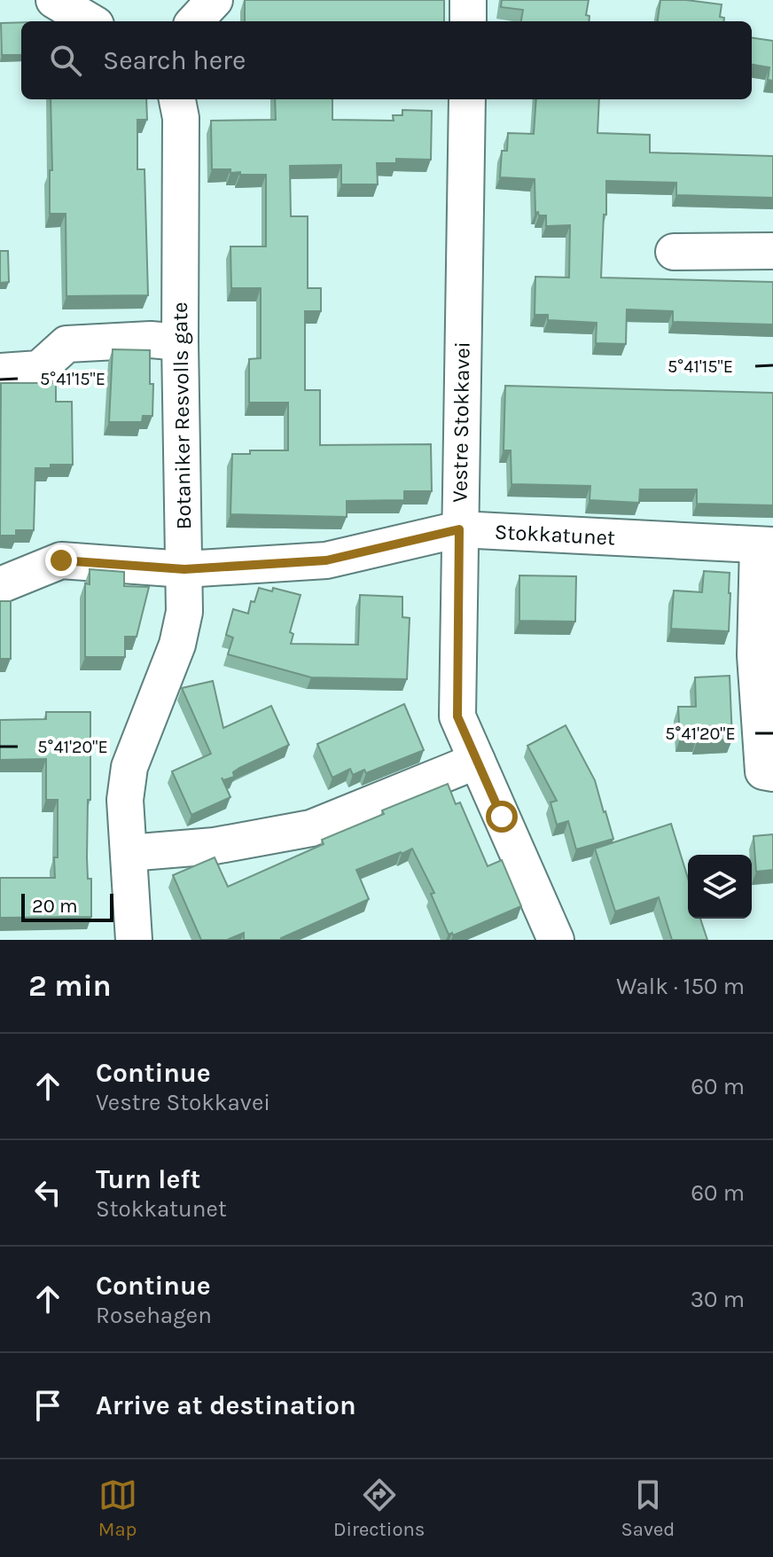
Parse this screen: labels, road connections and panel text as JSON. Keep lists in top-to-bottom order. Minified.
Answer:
{"streets":{"street":["Botaniker Resvolls gate","Vestre Stokkavei","Stokkatunet"]},"crossings":[["Botaniker Resvolls gate","Stokkatunet"],["Vestre Stokkavei","Stokkatunet"]],"scale_bar":"20 m","page":{"search":"Search here","scale":"20 m","heading":["2 min","Walk · 150 m"],"list":[["Continue","Vestre Stokkavei","60 m"],["Turn left","Stokkatunet","60 m"],["Continue","Rosehagen","30 m"],"Arrive at destination"],"nav":["Map","Directions","Saved"]},"coordinates":["5°41'15\"E","5°41'20\"E"]}
